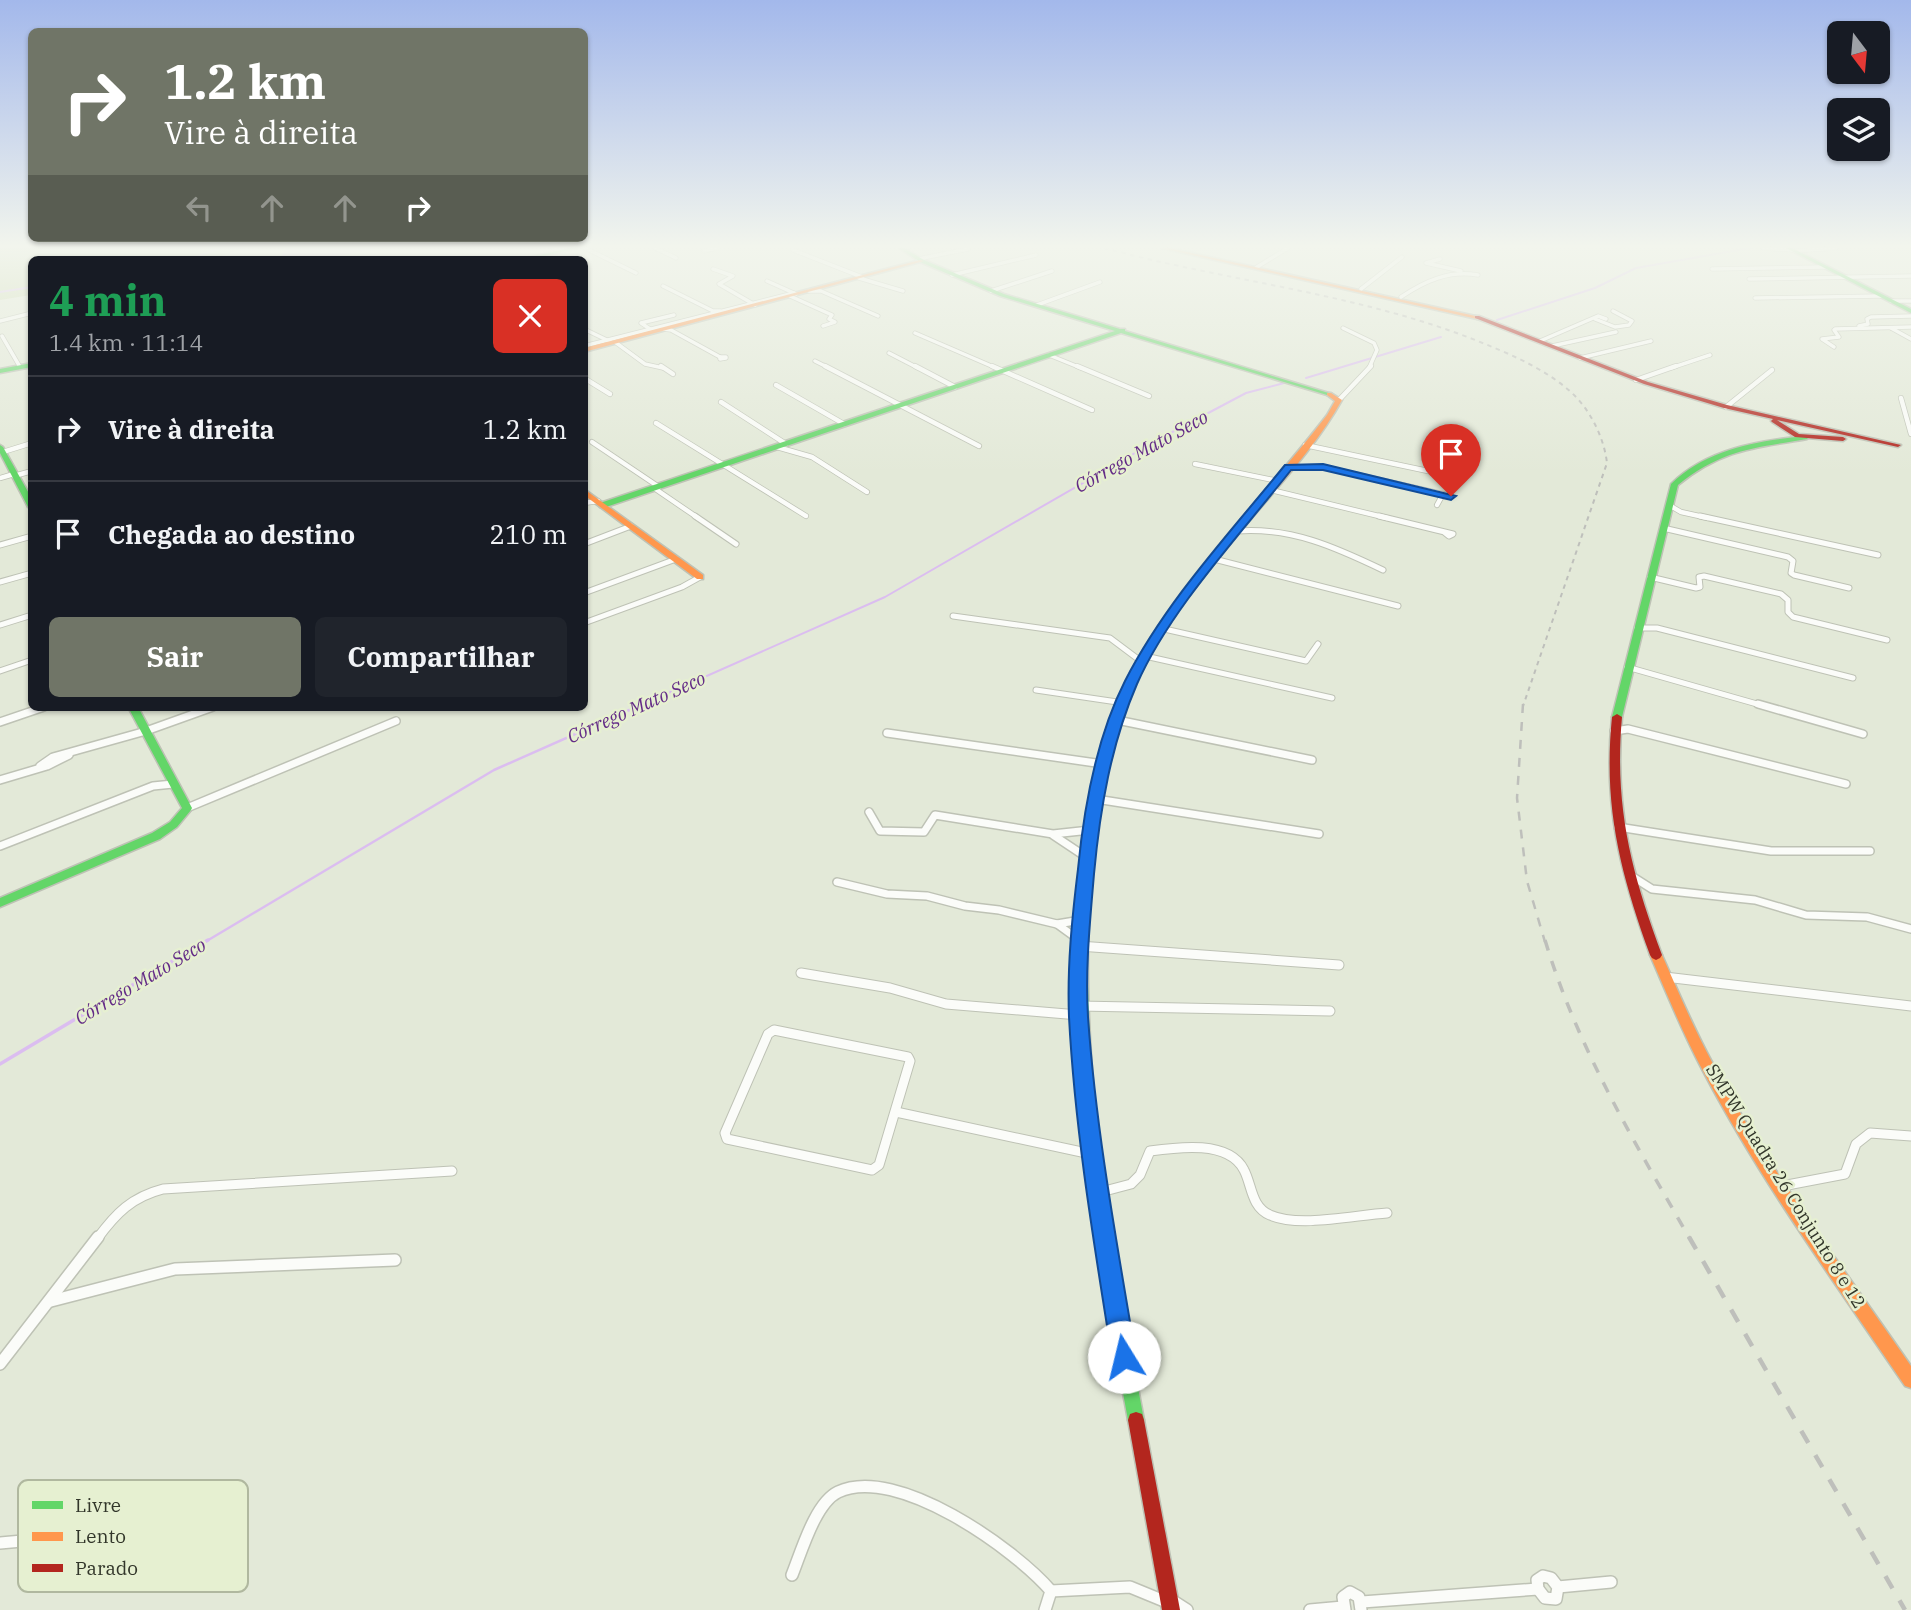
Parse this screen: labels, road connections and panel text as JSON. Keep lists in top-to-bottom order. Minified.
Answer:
{"streets":{"street":["SMPW Quadra 26 Conjunto 8 e 12"]},"water":["Córrego Mato Seco"],"legend":["Livre","Lento","Parado"],"north":"bottom","page":{"turn":["1.2 km","Vire à direita"],"heading":["4 min","1.4 km · 11:14"],"list":[{"name":"Vire à direita","value":"1.2 km"},{"name":"Chegada ao destino","value":"210 m"}],"buttons":["Sair","Compartilhar"]}}
